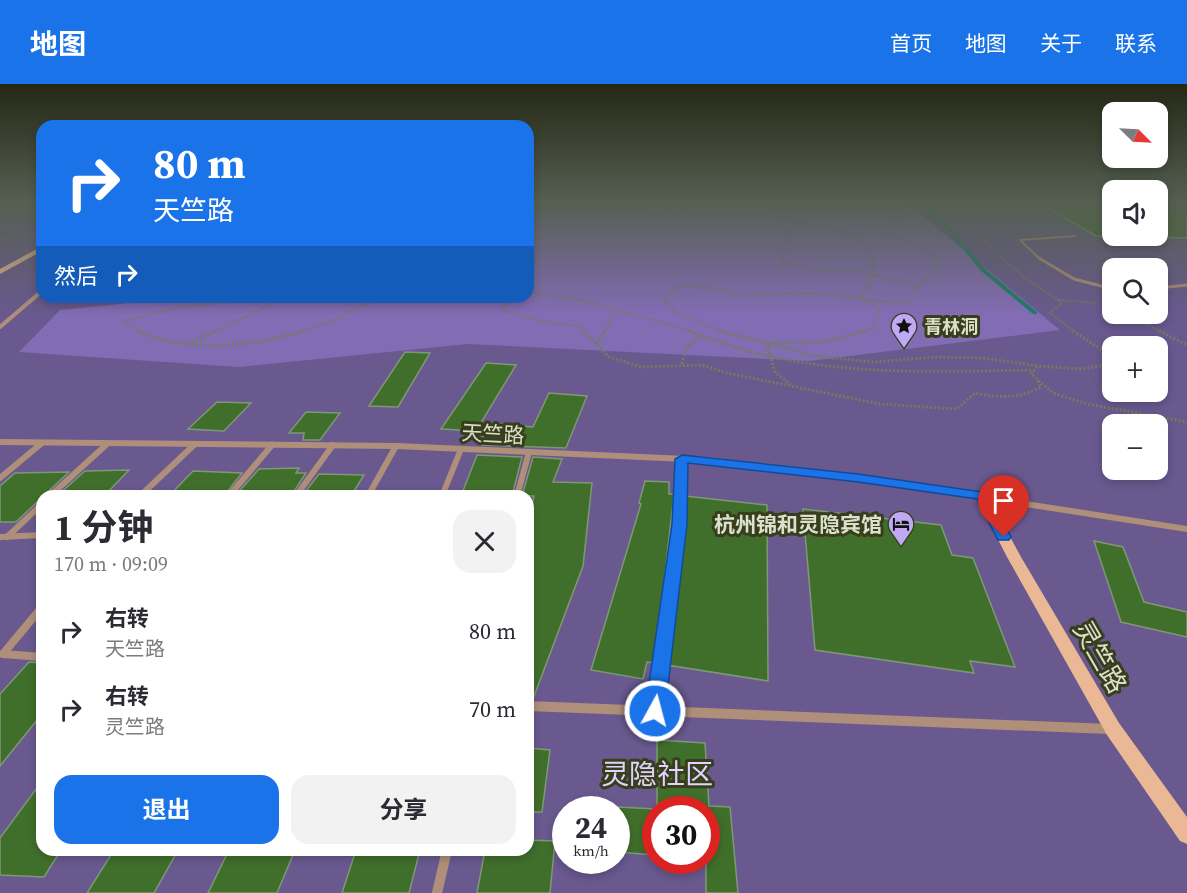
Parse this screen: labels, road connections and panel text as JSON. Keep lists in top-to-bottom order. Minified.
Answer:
{"streets":{"street":["天竺路","灵竺路"]},"crossings":[["天竺路","灵竺路"]],"districts":["灵隐社区"],"places":{"place":["青林洞"],"hotel":["杭州锦和灵隐宾馆"]},"north":"bottom right","page":{"header":"地图","nav":["首页","地图","关于","联系"],"map_buttons":["+","−"],"turn":["80 m","天竺路"],"then":"然后","heading":["1 分钟","170 m · 09:09"],"list":[{"name":"右转","note":"天竺路","value":"80 m"},{"name":"右转","note":"灵竺路","value":"70 m"}],"buttons":["退出","分享"],"speed":"24 km/h","limit":"30"}}
